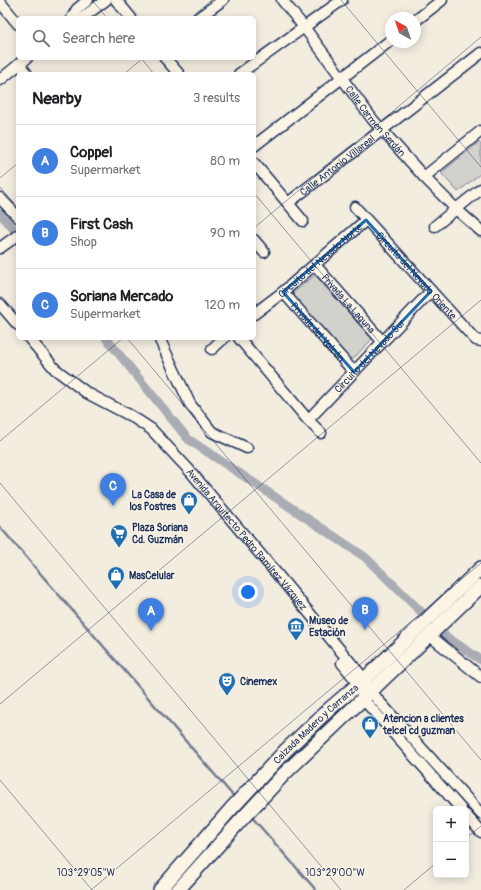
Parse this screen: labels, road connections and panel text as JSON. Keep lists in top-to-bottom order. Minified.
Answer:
{"streets":{"main road":["Calzada Madero y Carranza"],"street":["Calle Carmen Serdán","Calle Antonio Villareal","Circuito del Nevado Norte","Circuito del Nevado Oriente","Privada La Laguna","Privada del Volcán","Circuito del Nevado Sur","Avenida Arquitecto Pedro Ramírez Vázquez"]},"crossings":[["Calle Carmen Serdán","Calle Antonio Villareal"],["Circuito del Nevado Norte","Circuito del Nevado Oriente"],["Circuito del Nevado Norte","Privada La Laguna"],["Circuito del Nevado Norte","Privada del Volcán"],["Circuito del Nevado Oriente","Circuito del Nevado Sur"],["Privada La Laguna","Circuito del Nevado Sur"],["Privada del Volcán","Circuito del Nevado Sur"],["Avenida Arquitecto Pedro Ramírez Vázquez","Calzada Madero y Carranza"]],"places":{"shop":["La Casa de los Postres","MasCelular","Atencion a clientes telcel cd guzman"],"supermarket":["Plaza Soriana Cd. Guzmán"],"museum":["Museo de Estación"],"theatre":["Cinemex"]},"north":"top left","page":{"search":"Search here","heading":["Nearby","3 results"],"list":[{"mark":"A","name":"Coppel","note":"Supermarket","value":"80 m"},{"mark":"B","name":"First Cash","note":"Shop","value":"90 m"},{"mark":"C","name":"Soriana Mercado","note":"Supermarket","value":"120 m"}],"pins":["C","B","A"],"map_buttons":["+","−"]},"coordinates":["103°29'05\"W","103°29'00\"W"]}
